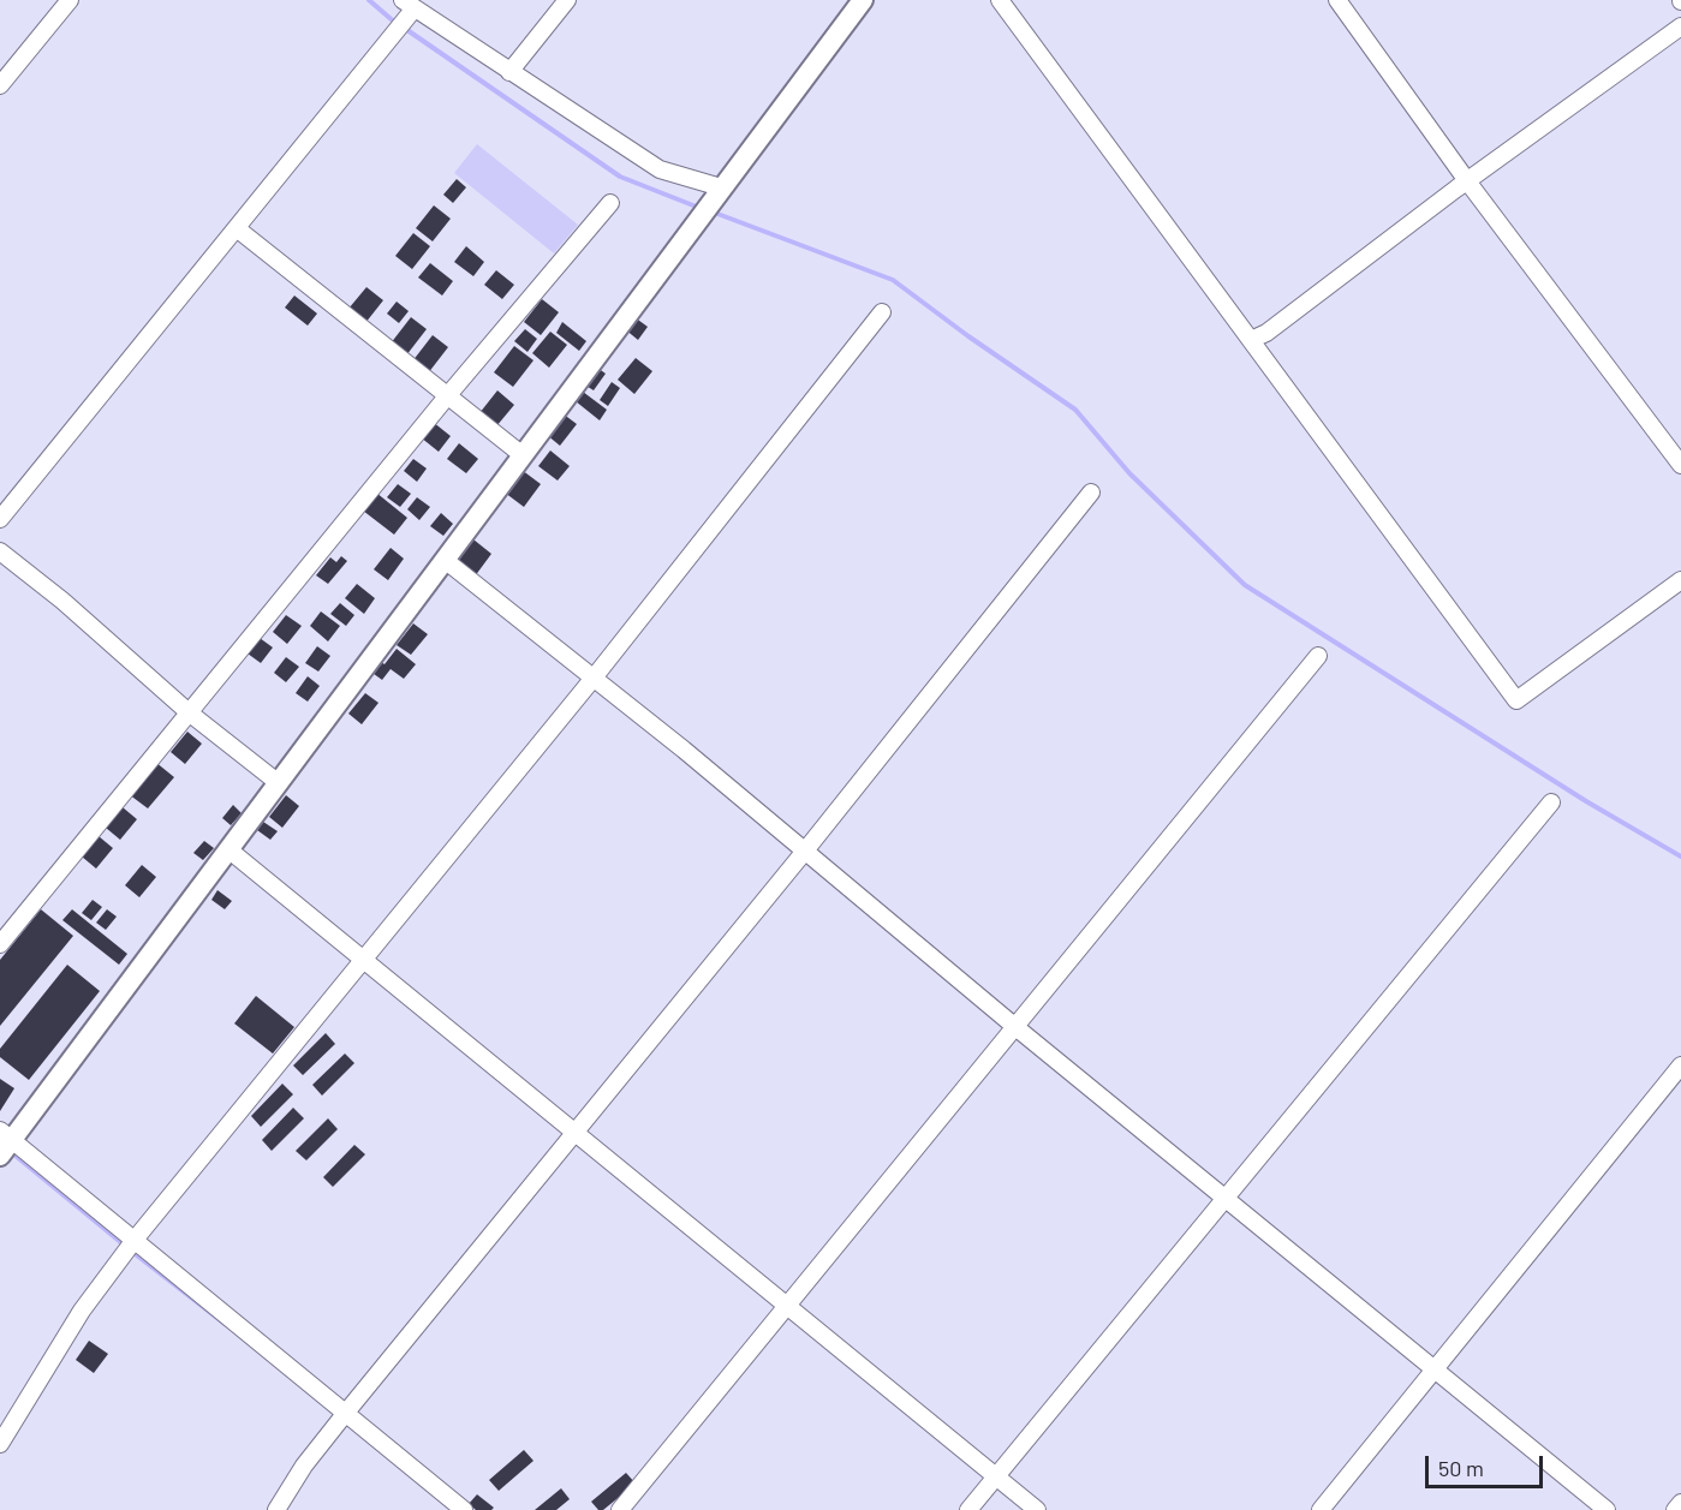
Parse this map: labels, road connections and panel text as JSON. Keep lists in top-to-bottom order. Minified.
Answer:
{"scale_bar":"50 m"}
